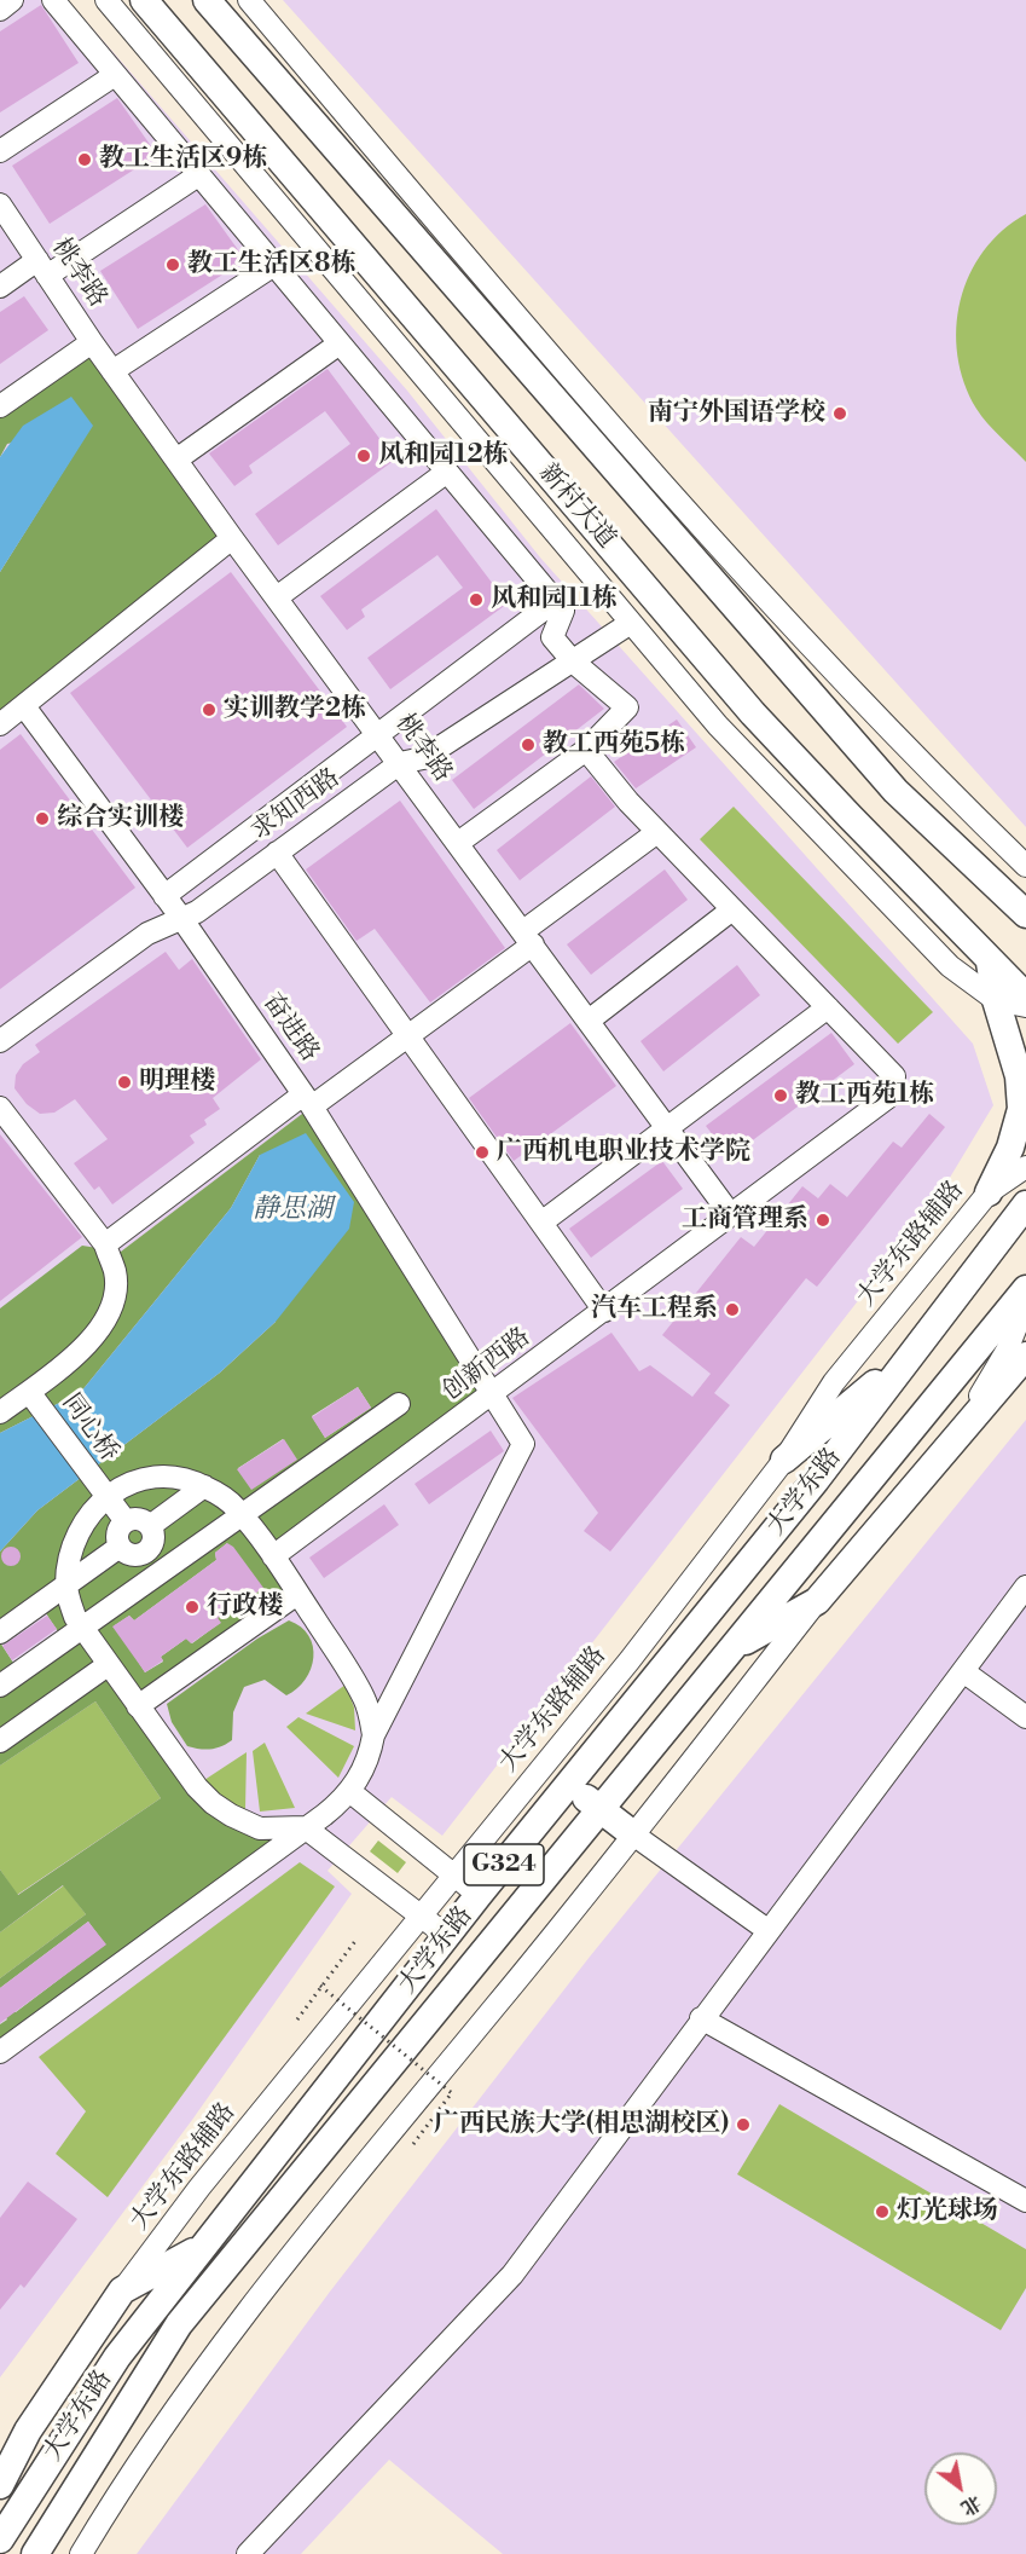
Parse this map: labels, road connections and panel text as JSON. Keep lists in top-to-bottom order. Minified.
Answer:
{"streets":{"main road":["新村大道","大学东路","G324"],"street":["桃李路","求知西路","奋进路","大学东路辅路","创新西路","同心桥"]},"crossings":[["桃李路","求知西路"],["桃李路","创新西路"],["求知西路","奋进路"],["奋进路","创新西路"]],"water":["静思湖"],"places":["教工生活区9栋","教工生活区8栋","南宁外国语学校","风和园12栋","风和园11栋","实训教学2栋","教工西苑5栋","综合实训楼","明理楼","教工西苑1栋","广西机电职业技术学院","工商管理系","汽车工程系","行政楼","广西民族大学(相思湖校区)","灯光球场"],"north":"bottom right"}
